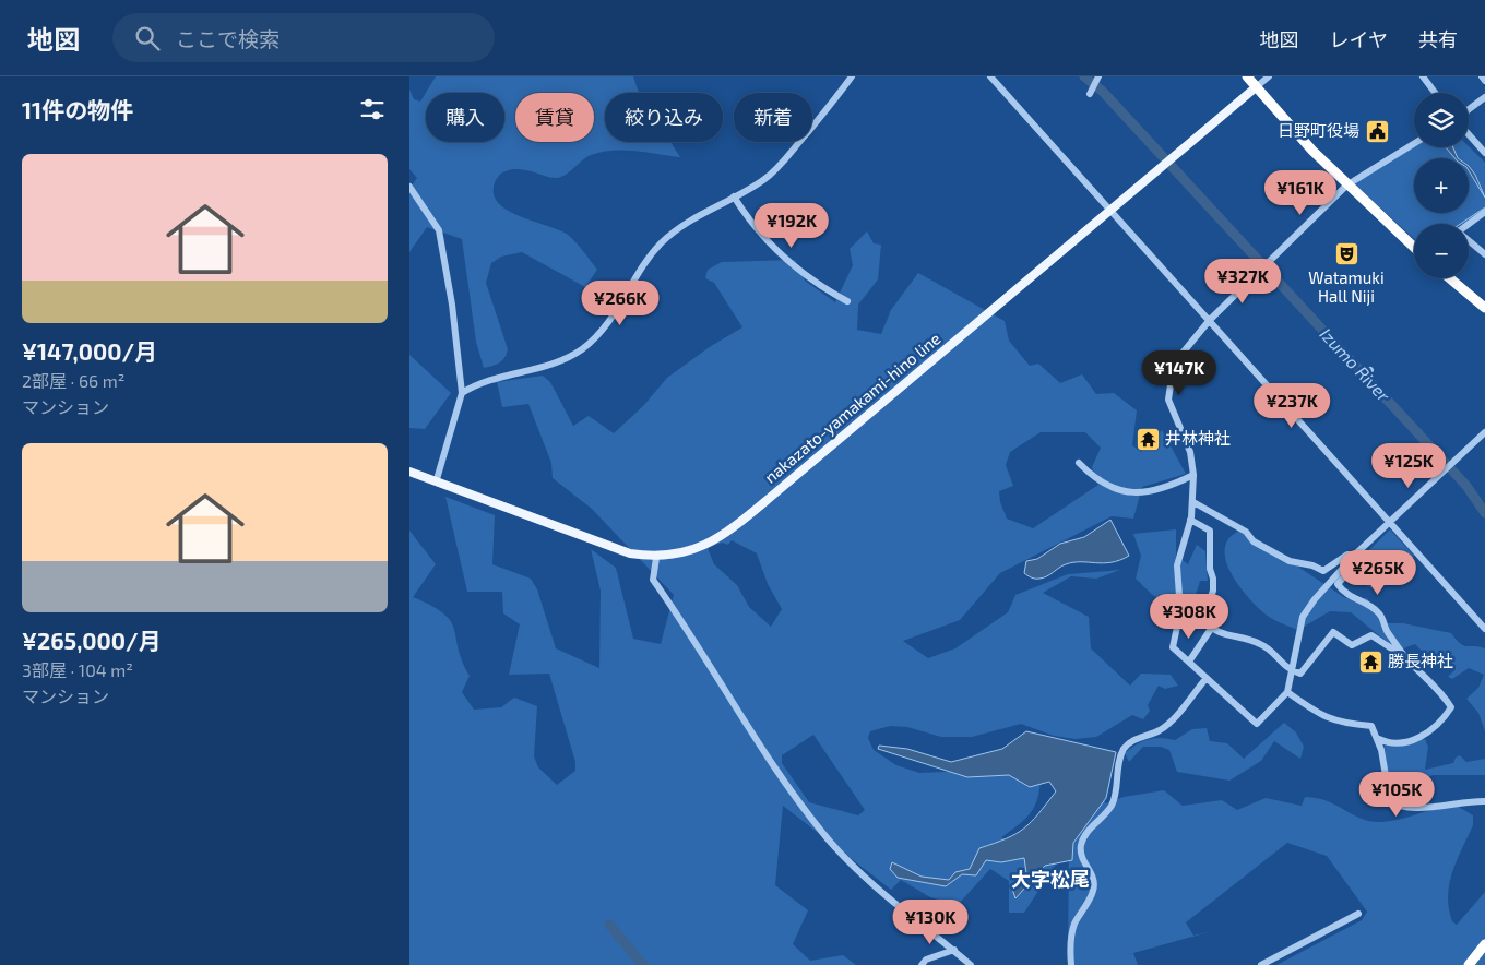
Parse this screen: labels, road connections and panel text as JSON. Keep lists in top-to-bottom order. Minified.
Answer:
{"streets":{"main road":["nakazato-yamakami-hino line"]},"districts":["大字松尾"],"water":["Izumo River"],"places":{"public building":["日野町役場"],"theatre":["Watamuki Hall Niji"],"temple":["井林神社","勝長神社"]},"page":{"header":"地図","search":"ここで検索","nav":["地図","レイヤ","共有"],"heading":"11件の物件","map_buttons":["+","−"],"chip":["購入","賃貸","絞り込み","新着"],"list":[{"name":"¥147,000/月","note":"2部屋 · 66 m² · マンション"},{"name":"¥265,000/月","note":"3部屋 · 104 m² · マンション"}],"price":["¥161K","¥192K","¥327K","¥266K","¥147K","¥237K","¥125K","¥265K","¥308K","¥105K","¥130K"]}}
